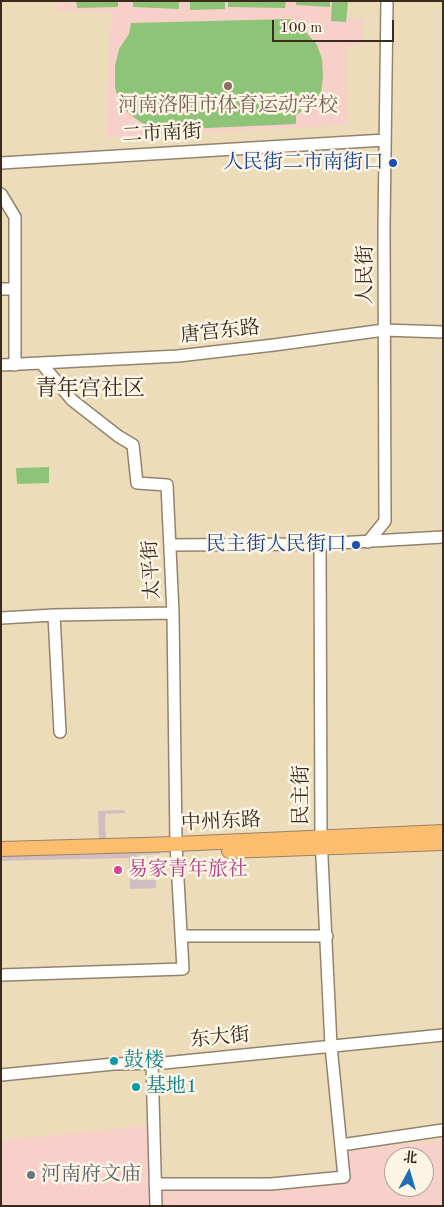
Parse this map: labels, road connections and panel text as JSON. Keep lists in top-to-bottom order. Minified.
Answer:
{"streets":{"main road":["中州东路"],"street":["二市南街","人民街","唐宫东路","太平街","民主街","东大街"]},"crossings":[["二市南街","人民街"],["人民街","唐宫东路"],["唐宫东路","太平街"],["太平街","中州东路"],["民主街","中州东路"],["民主街","东大街"]],"districts":["青年宫社区"],"places":["河南洛阳市体育运动学校","人民街二市南街口","民主街人民街口","易家青年旅社","鼓楼","基地1","河南府文庙"],"scale_bar":"100 m","north":"top"}
